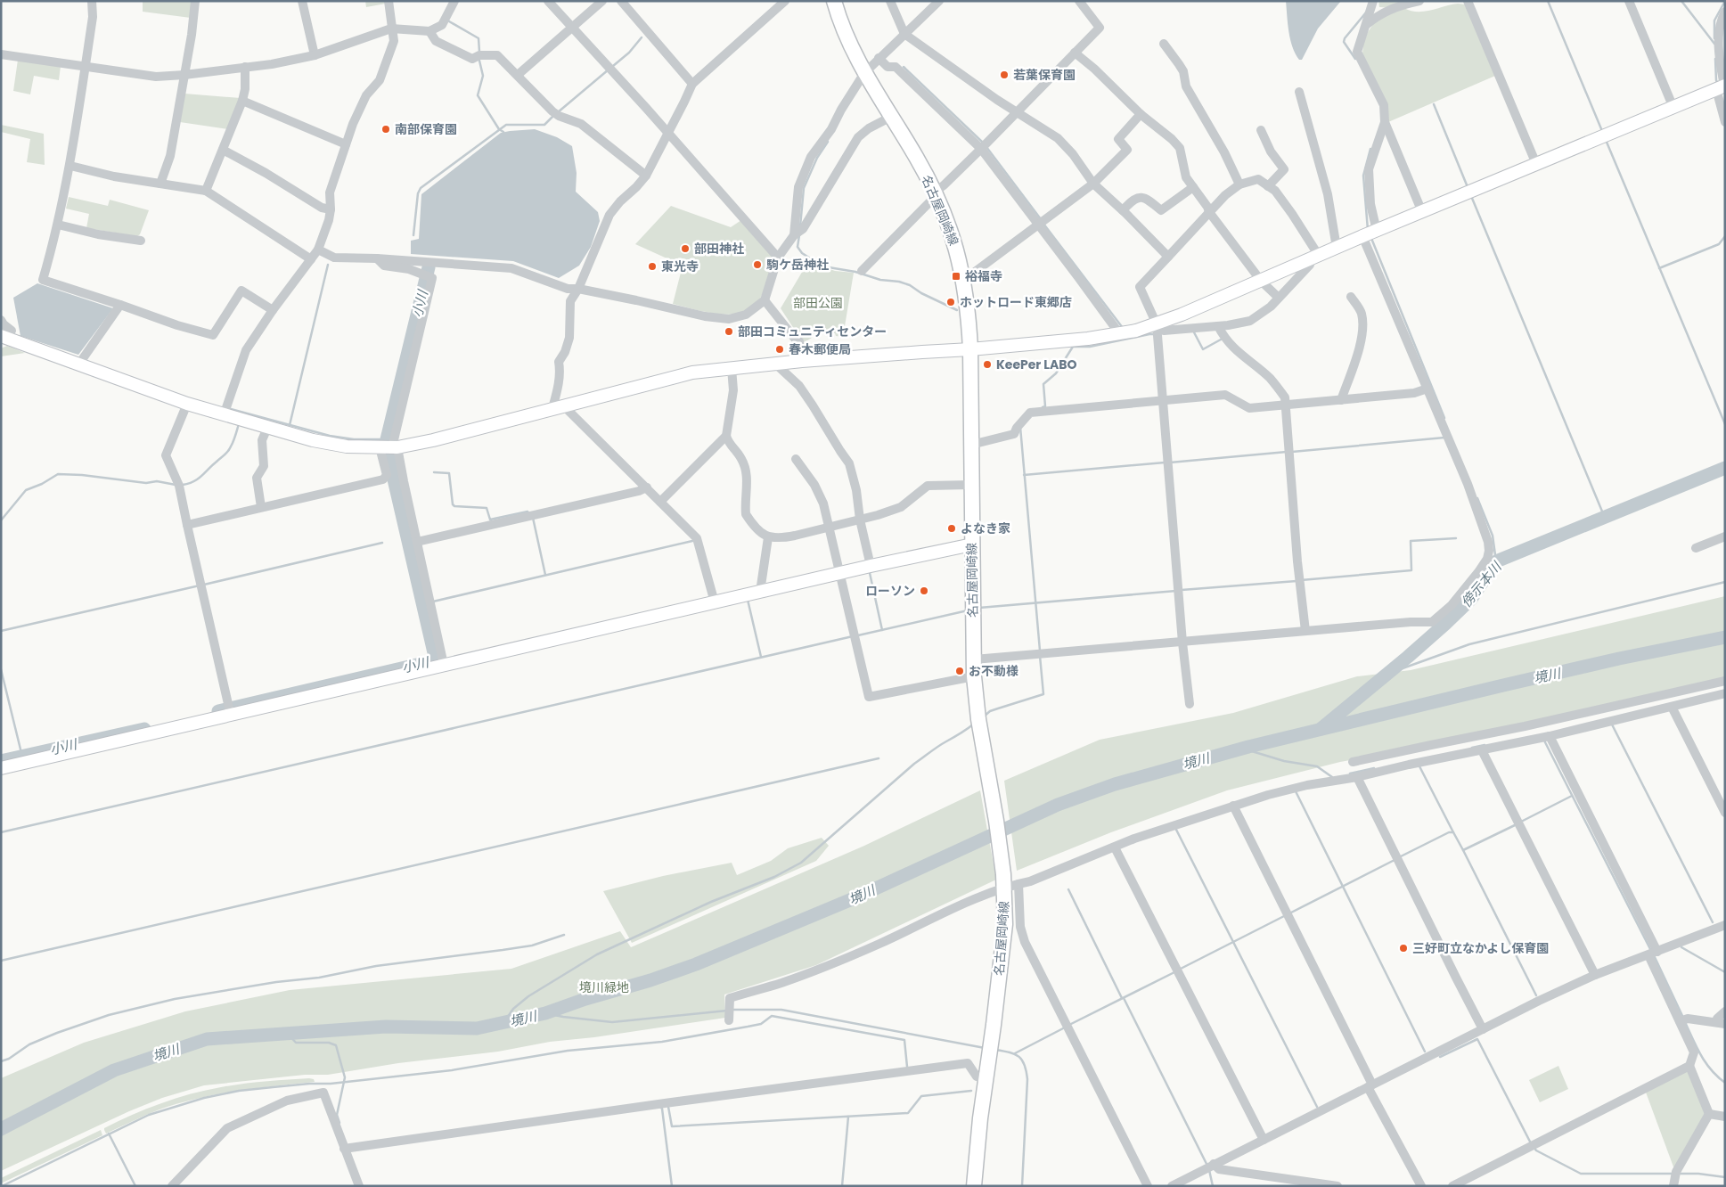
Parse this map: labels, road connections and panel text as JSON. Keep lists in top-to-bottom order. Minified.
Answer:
{"streets":{"main road":["名古屋岡崎線"]},"water":["小川","傍示本川","境川"],"parks":["部田公園","境川緑地"],"places":{"other":["若葉保育園","南部保育園","部田神社","駒ケ岳神社","東光寺","ホットロード東郷店","部田コミュニティセンター","春木郵便局","KeePer LABO","よなき家","ローソン","お不動様","三好町立なかよし保育園"],"transit":["裕福寺"]}}
